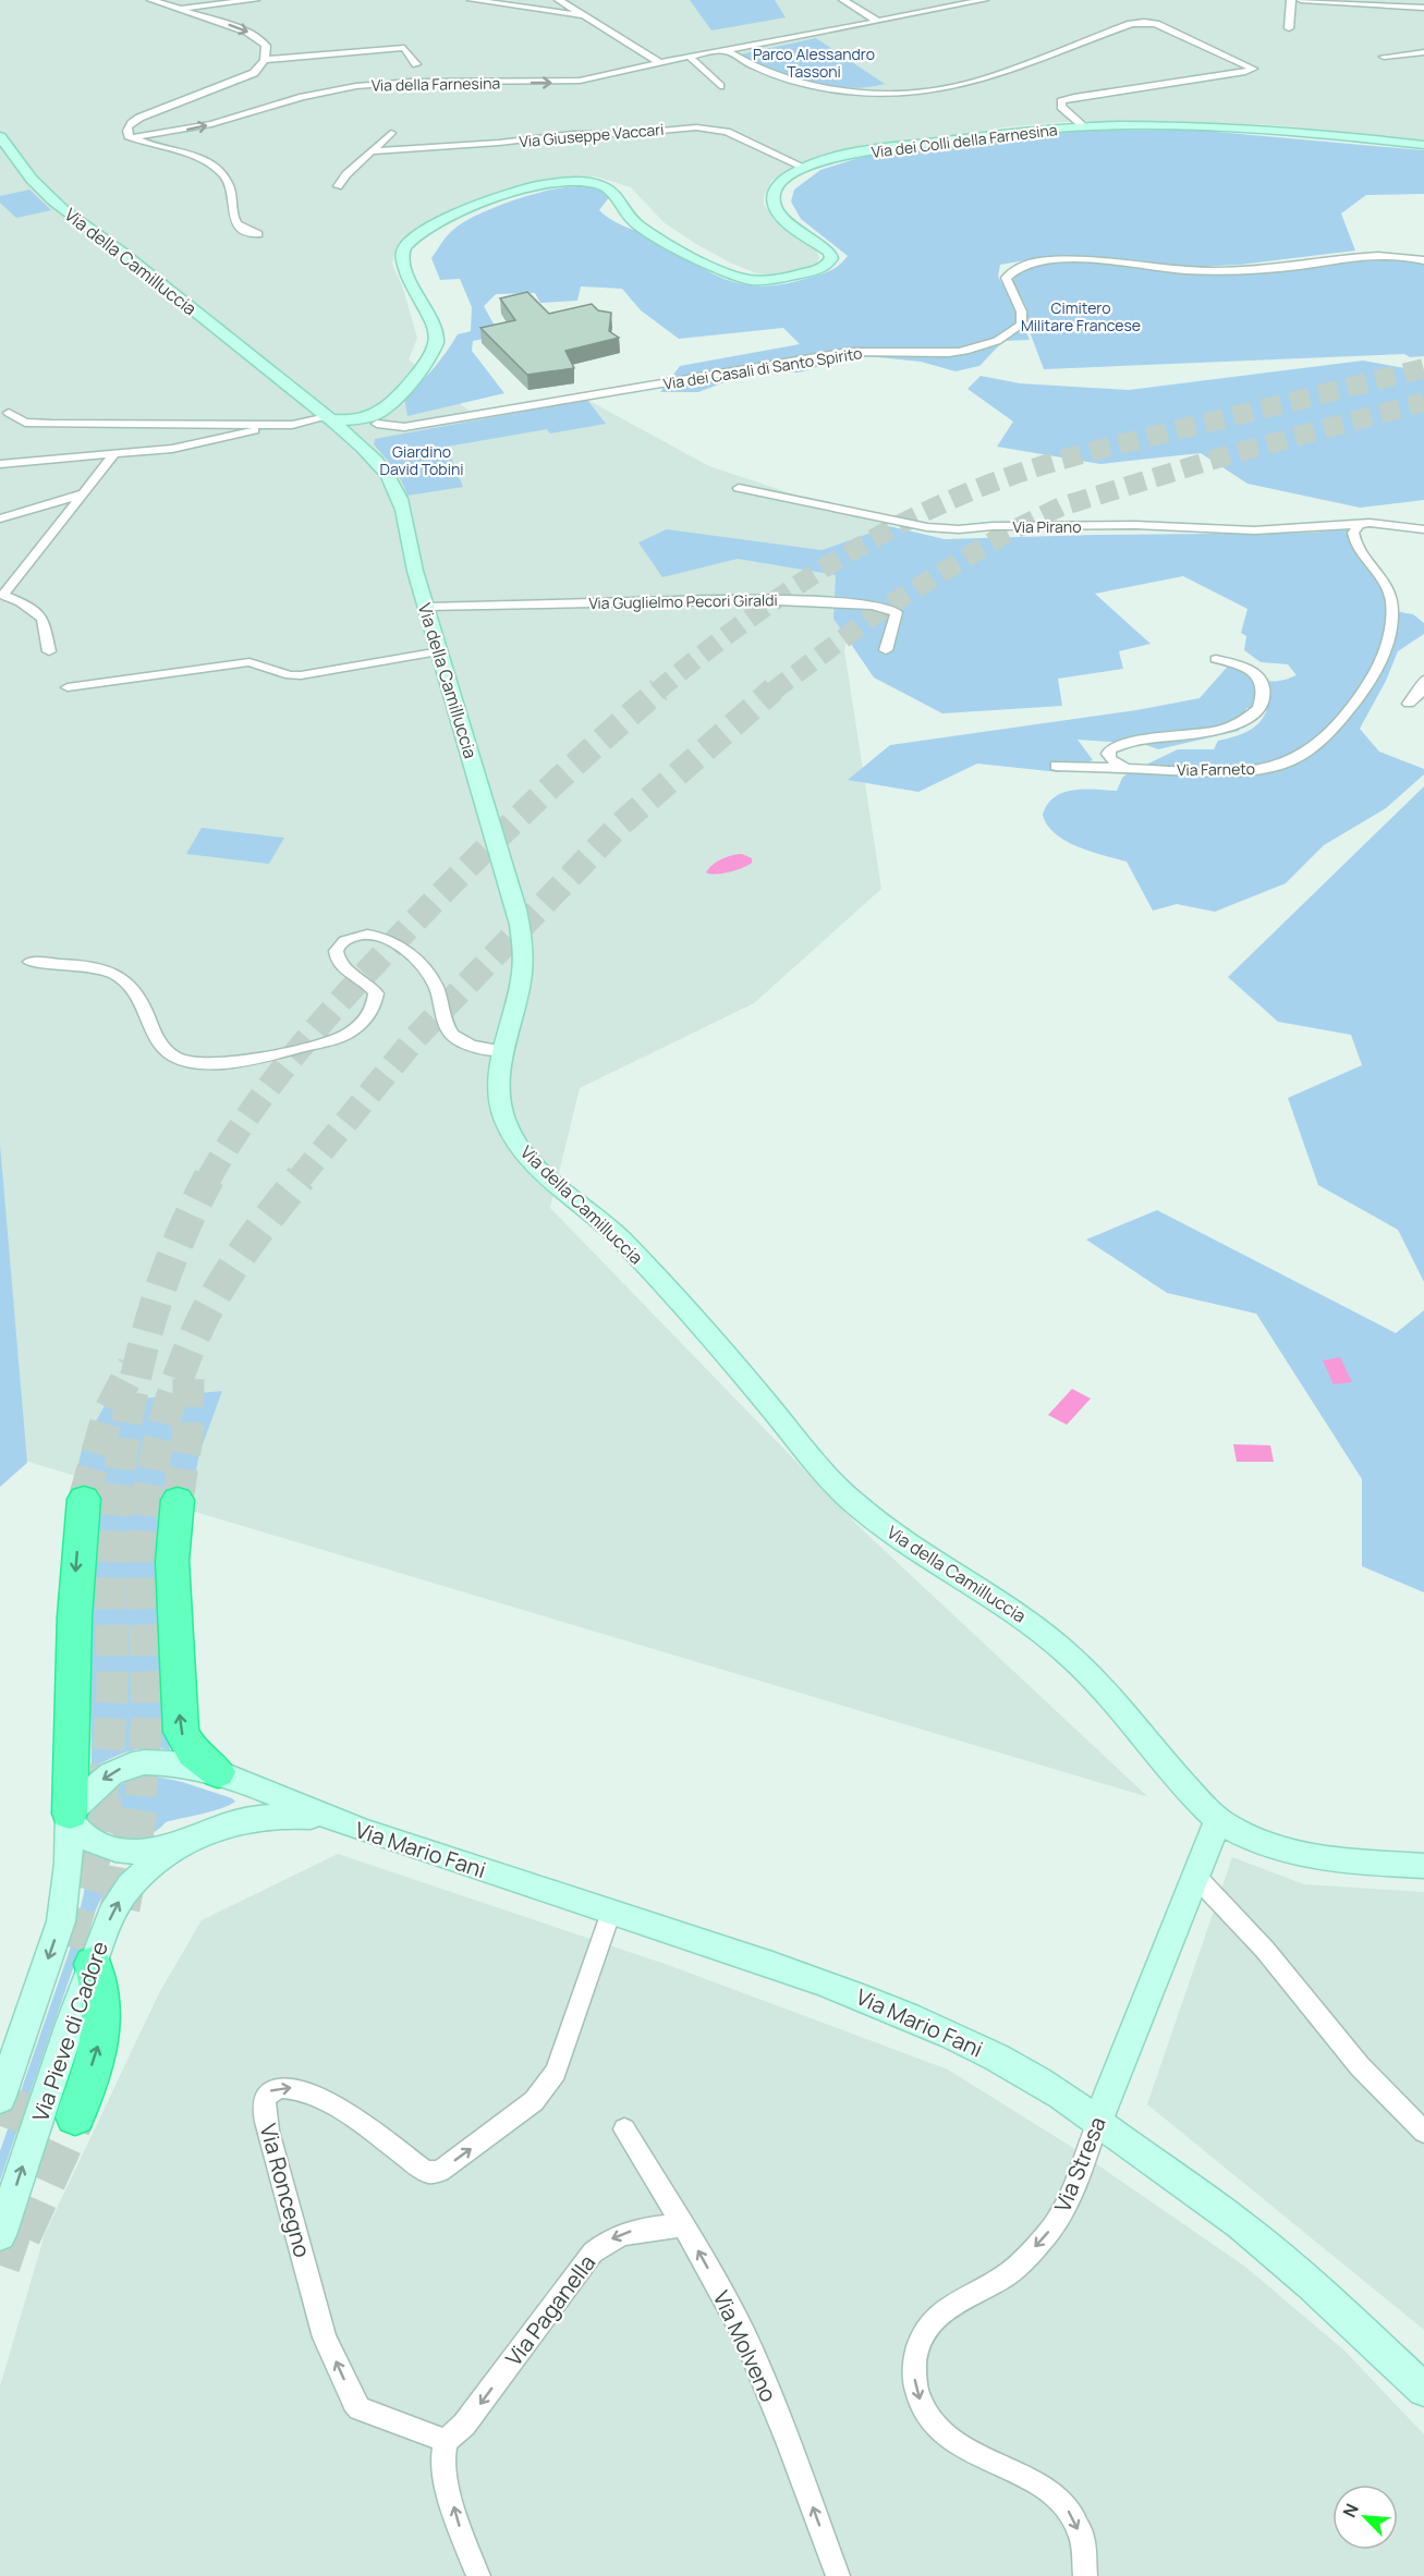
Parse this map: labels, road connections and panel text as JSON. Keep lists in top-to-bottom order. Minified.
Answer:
{"streets":{"street":["Via della Farnesina","Via Giuseppe Vaccari","Via dei Colli della Farnesina","Via della Camilluccia","Via dei Casali di Santo Spirito","Via Pirano","Via Guglielmo Pecori Giraldi","Via Farneto","Via Mario Fani","Via Pieve di Cadore","Via Stresa","Via Roncegno","Via Paganella","Via Molveno"]},"crossings":[["Via Giuseppe Vaccari","Via dei Colli della Farnesina"],["Via dei Colli della Farnesina","Via dei Casali di Santo Spirito"],["Via della Camilluccia","Via Guglielmo Pecori Giraldi"],["Via della Camilluccia","Via Stresa"],["Via Pirano","Via Farneto"],["Via Mario Fani","Via Stresa"],["Via Mario Fani","Via Roncegno"],["Via Roncegno","Via Paganella"],["Via Paganella","Via Molveno"]],"one_way":["Via Paganella","Via Molveno"],"parks":["Parco Alessandro Tassoni","Cimitero Militare Francese","Giardino David Tobini"],"north":"top left"}
